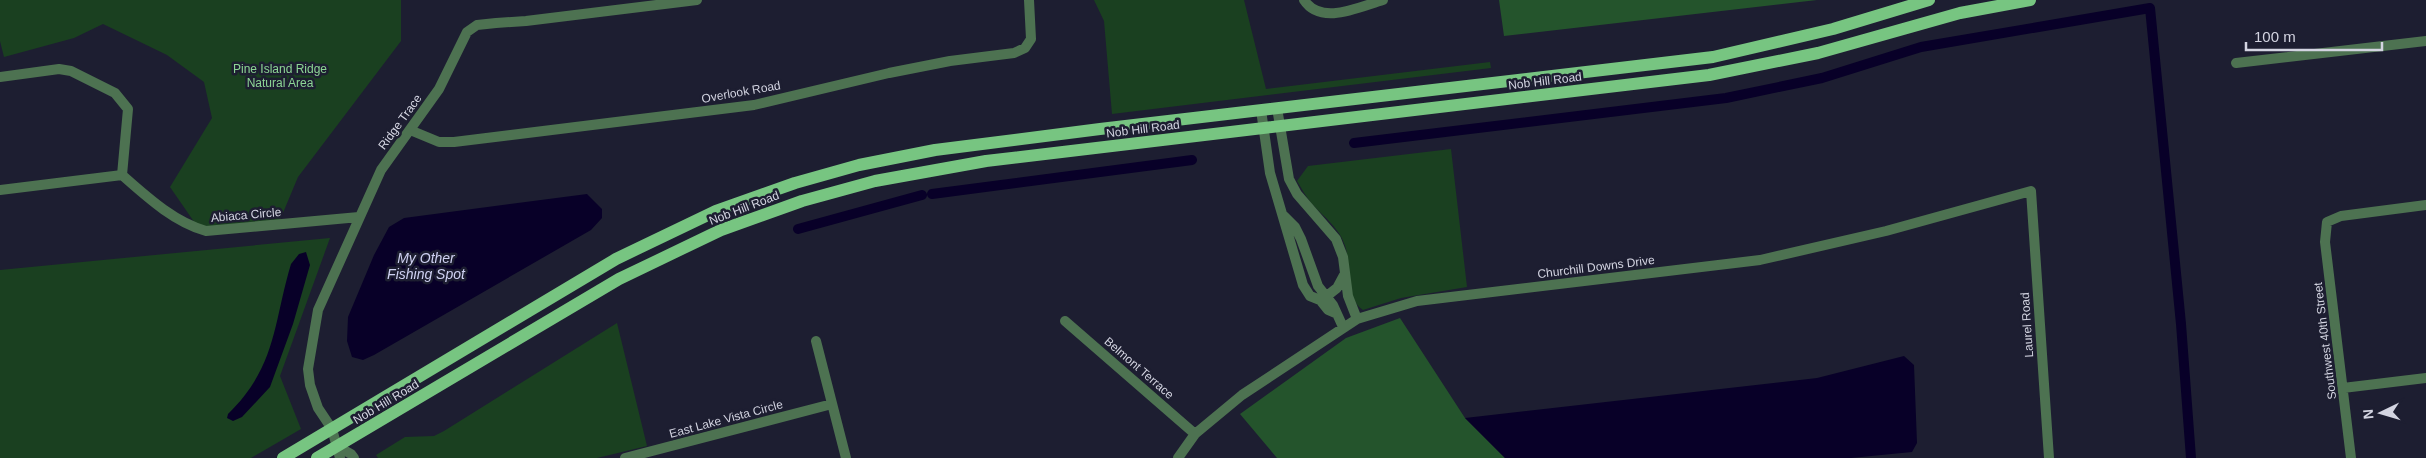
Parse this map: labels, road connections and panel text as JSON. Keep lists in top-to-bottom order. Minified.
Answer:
{"streets":{"main road":["Nob Hill Road"],"street":["Overlook Road","Ridge Trace","Abiaca Circle","Churchill Downs Drive","Laurel Road","Southwest 40th Street","Belmont Terrace","East Lake Vista Circle"]},"crossings":[["Nob Hill Road","Ridge Trace"],["Overlook Road","Ridge Trace"],["Ridge Trace","Abiaca Circle"],["Churchill Downs Drive","Laurel Road"],["Churchill Downs Drive","Belmont Terrace"]],"water":["My Other Fishing Spot"],"parks":["Pine Island Ridge Natural Area"],"scale_bar":"100 m","north":"left"}
